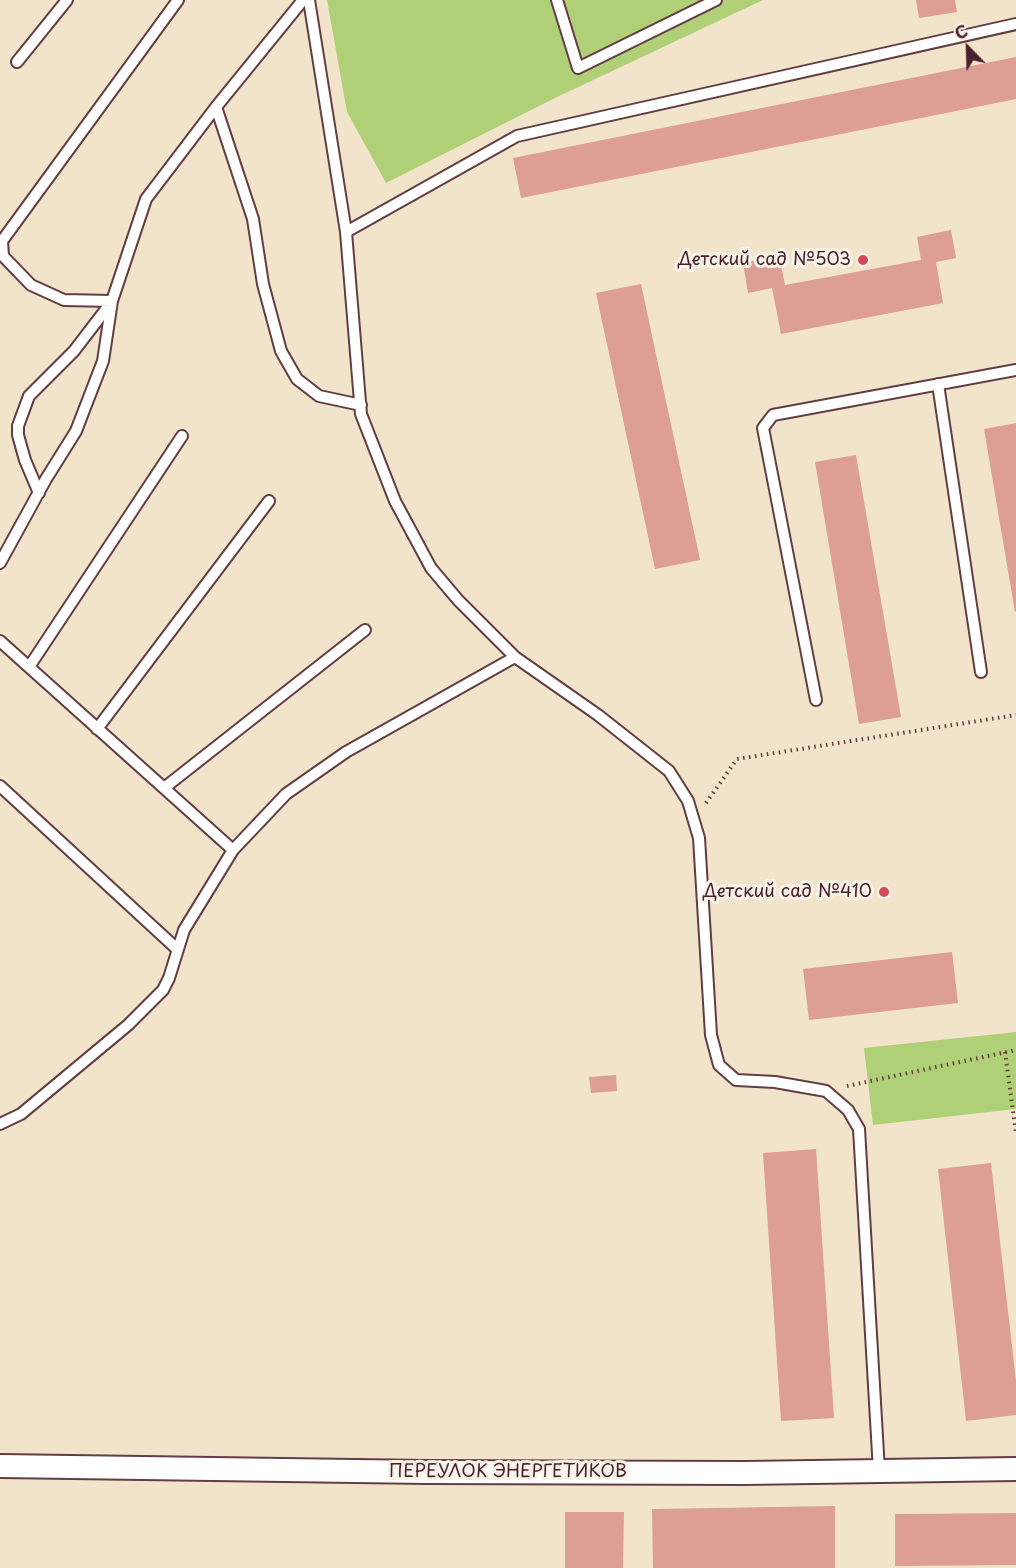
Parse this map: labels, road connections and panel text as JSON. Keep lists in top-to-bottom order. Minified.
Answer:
{"streets":{"street":["ПЕРЕУЛОК ЭНЕРГЕТИКОВ"]},"places":["Детский сад №503","Детский сад №410"],"north":"top left"}
